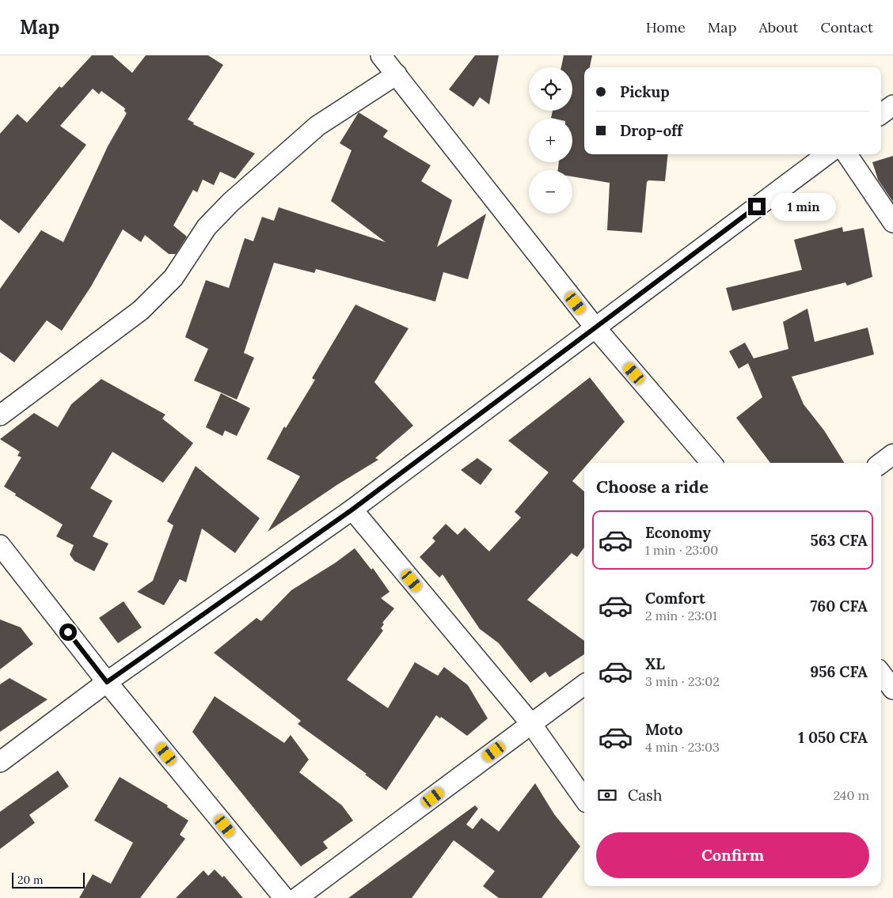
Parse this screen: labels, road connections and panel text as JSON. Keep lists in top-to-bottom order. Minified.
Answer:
{"scale_bar":"20 m","page":{"header":"Map","nav":["Home","Map","About","Contact"],"map_buttons":["+","−"],"banner":["Pickup","Drop-off"],"bubble":"1 min","heading":"Choose a ride","list":[{"name":"Economy","note":"1 min · 23:00","value":"563 CFA"},{"name":"Comfort","note":"2 min · 23:01","value":"760 CFA"},{"name":"XL","note":"3 min · 23:02","value":"956 CFA"},{"name":"Moto","note":"4 min · 23:03","value":"1 050 CFA"}],"pay":["Cash","240 m"],"buttons":"Confirm","scale":"20 m"}}
